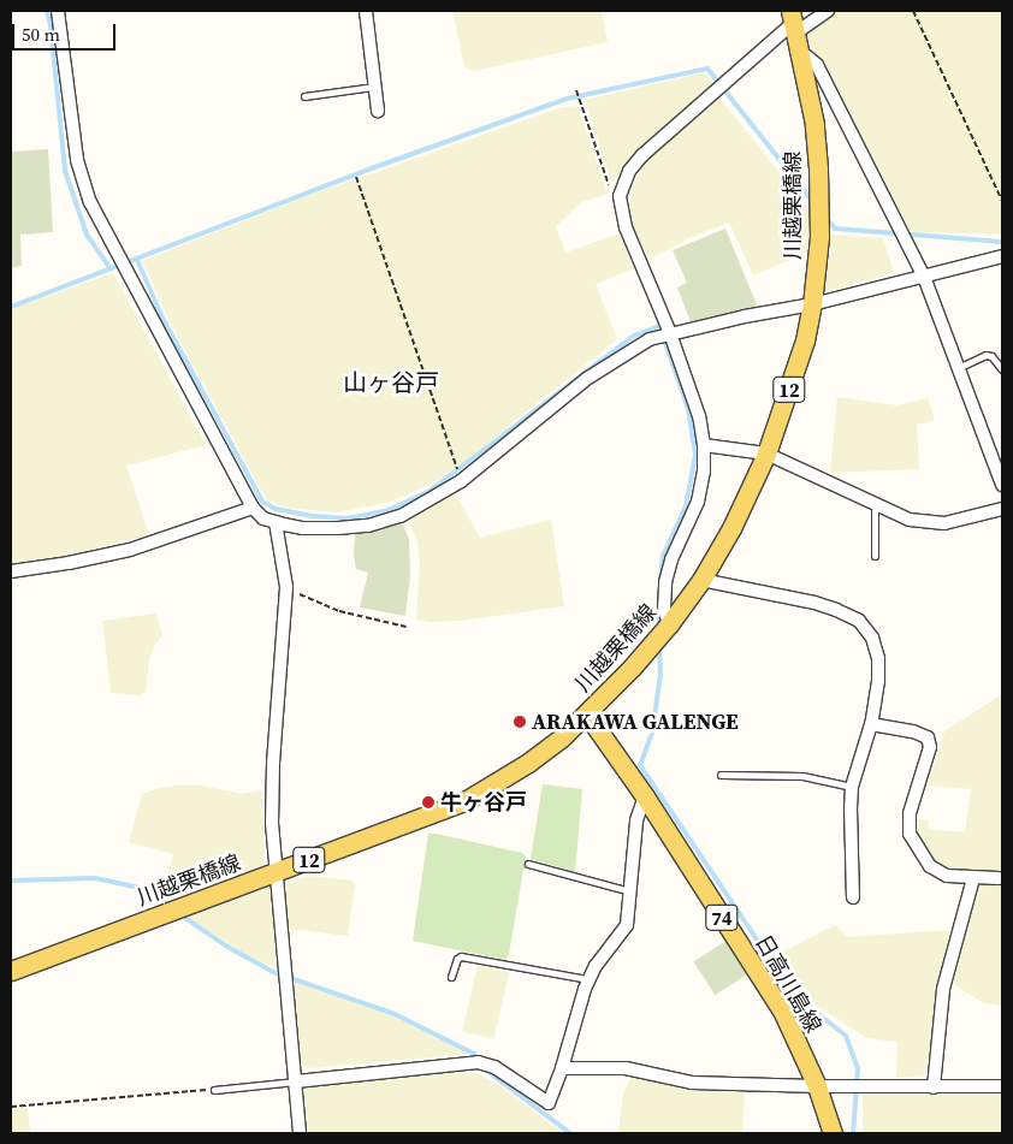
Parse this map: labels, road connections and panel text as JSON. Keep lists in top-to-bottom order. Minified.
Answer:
{"streets":{"main road":["川越栗橋線","12","74","日高川島線"]},"crossings":[["川越栗橋線","日高川島線"]],"districts":["山ヶ谷戸"],"places":["ARAKAWA GALENGE","牛ヶ谷戸"],"scale_bar":"50 m"}
